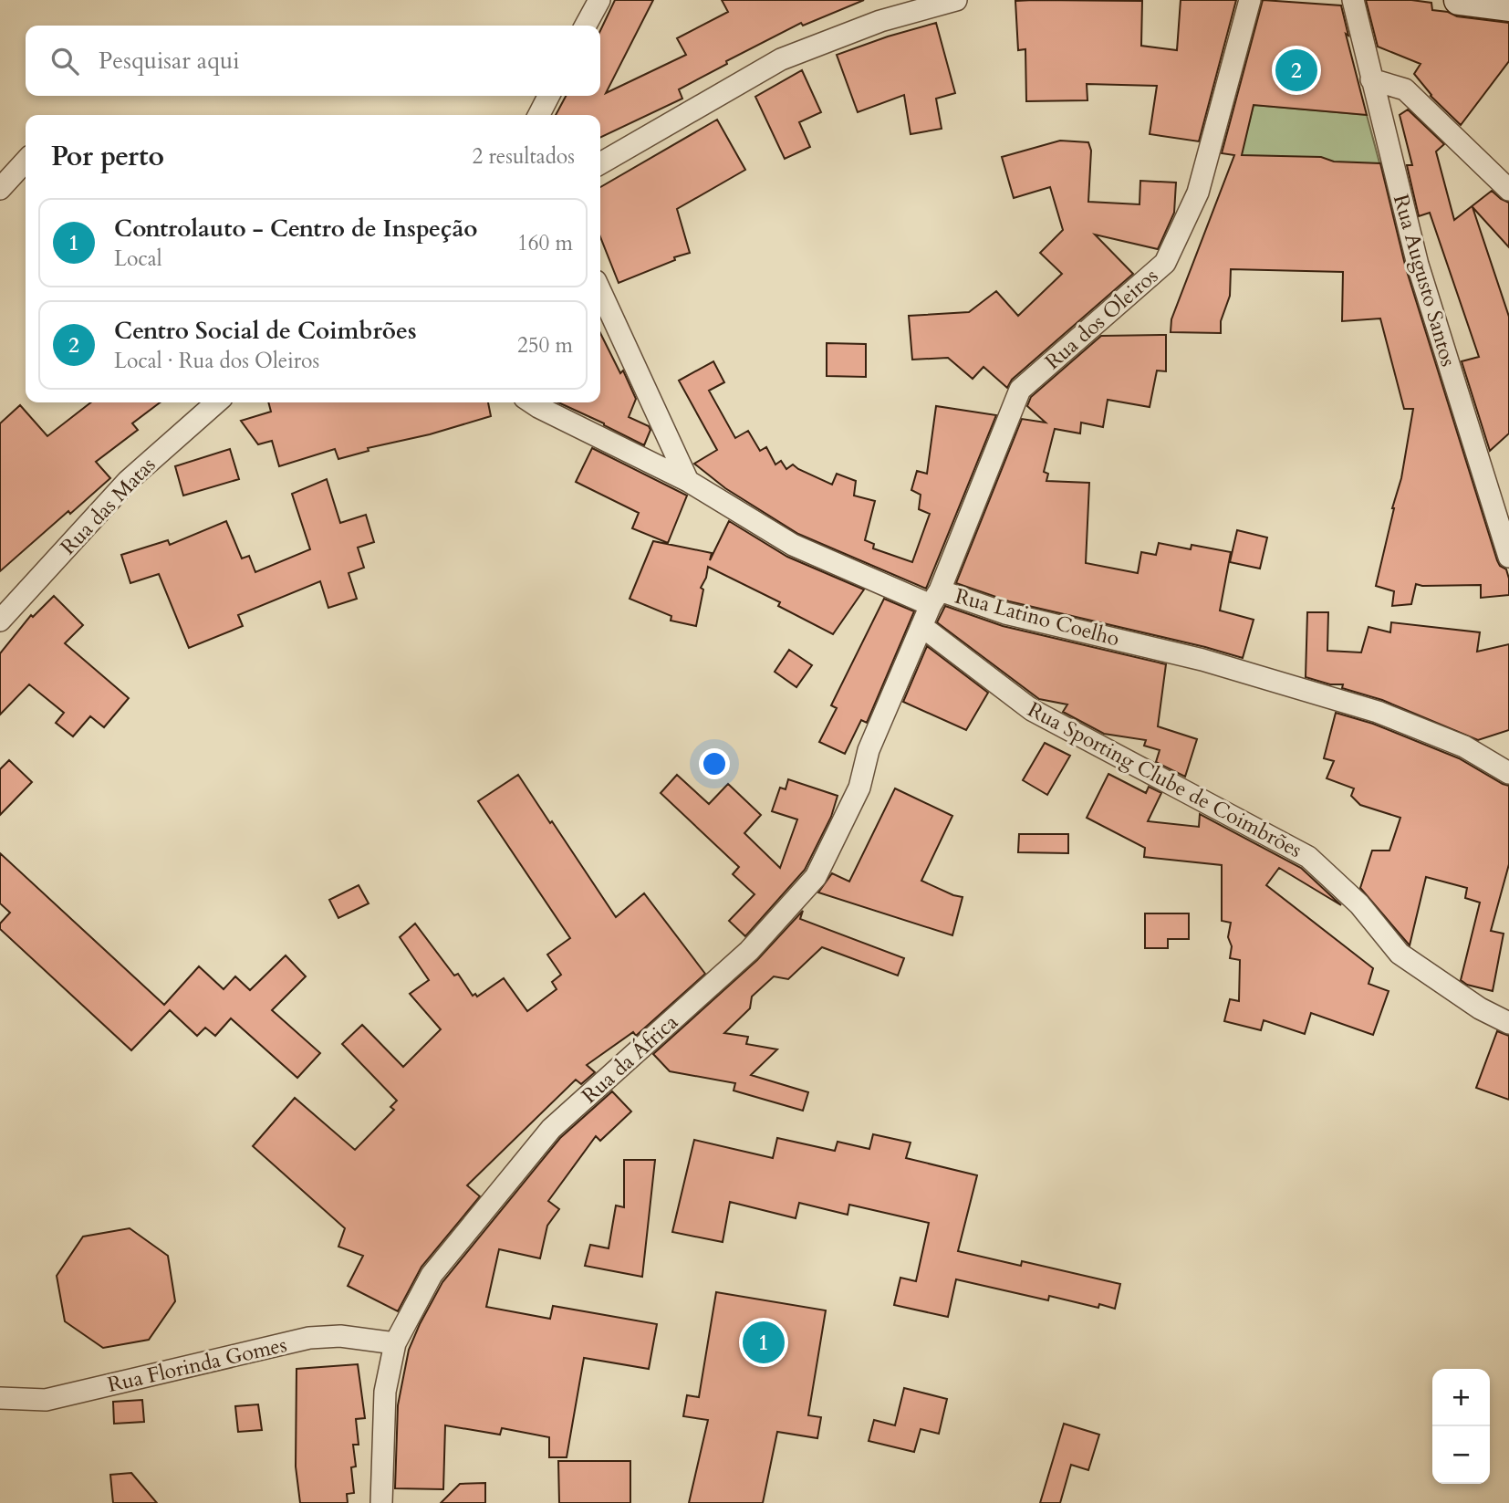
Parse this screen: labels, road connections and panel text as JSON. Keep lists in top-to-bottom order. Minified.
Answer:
{"streets":{"street":["Rua Augusto Santos","Rua dos Oleiros","Rua das Matas","Rua Latino Coelho","Rua Sporting Clube de Coimbrões","Rua da África","Rua Florinda Gomes"]},"crossings":[["Rua dos Oleiros","Rua Latino Coelho"],["Rua Sporting Clube de Coimbrões","Rua da África"],["Rua da África","Rua Florinda Gomes"]],"page":{"search":"Pesquisar aqui","pins":["2","1"],"heading":["Por perto","2 resultados"],"list":[{"mark":"1","name":"Controlauto - Centro de Inspeção","note":"Local","value":"160 m"},{"mark":"2","name":"Centro Social de Coimbrões","note":"Local · Rua dos Oleiros","value":"250 m"}],"map_buttons":["+","−"]}}
